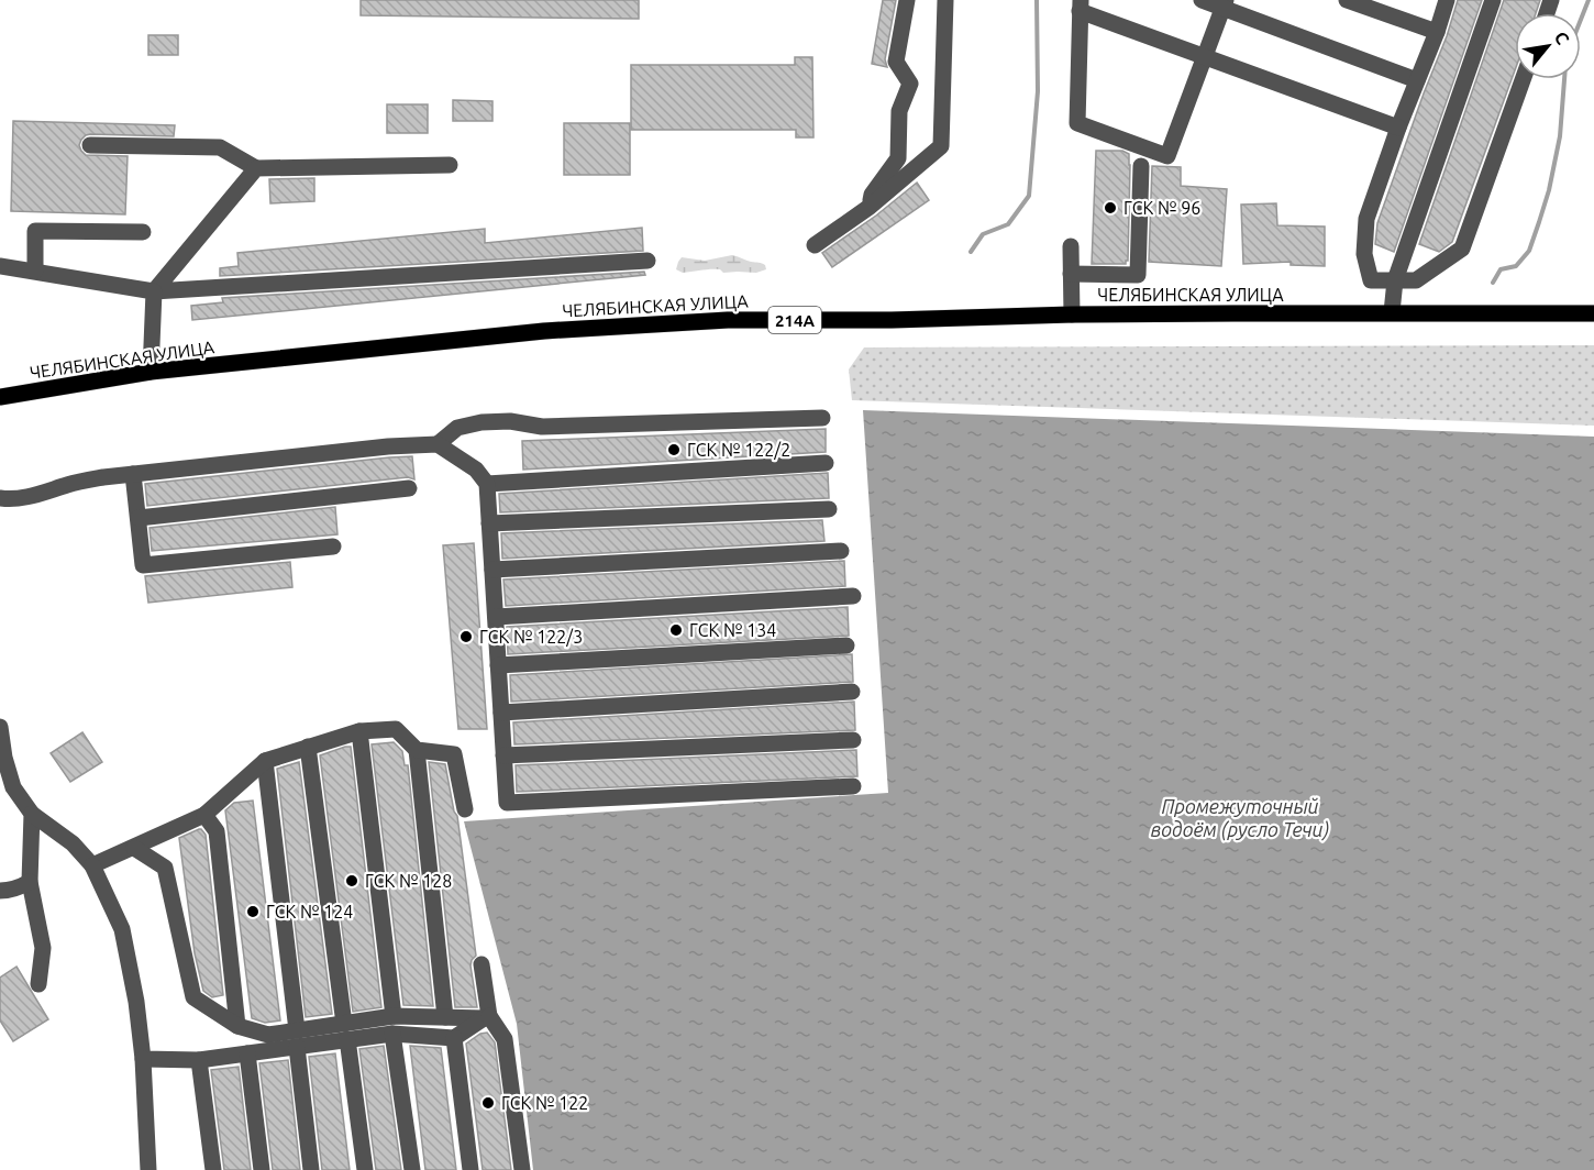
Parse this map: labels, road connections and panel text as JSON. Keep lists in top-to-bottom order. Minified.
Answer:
{"streets":{"main road":["ЧЕЛЯБИНСКАЯ УЛИЦА","214А"]},"water":["Промежуточный водоём (русло Течи)"],"places":["ГСК № 96","ГСК № 122/2","ГСК № 134","ГСК № 122/3","ГСК № 128","ГСК № 124","ГСК № 122"],"north":"top right"}
